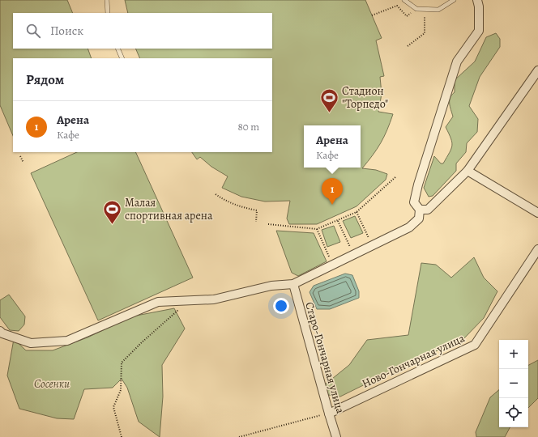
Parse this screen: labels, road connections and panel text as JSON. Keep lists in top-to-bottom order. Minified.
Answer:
{"streets":{"street":["Старо-Гончарная улица","Ново-Гончарная улица"]},"crossings":[["Старо-Гончарная улица","Ново-Гончарная улица"]],"parks":["Сосенки"],"places":{"sports":["Стадион \"Торпедо\"","Малая спортивная арена"]},"page":{"search":"Поиск","heading":"Рядом","list":[{"mark":"1","name":"Арена","note":"Кафе","value":"80 m"}],"popup":["Арена","Кафе"],"pins":"1","map_buttons":["+","−"]}}
